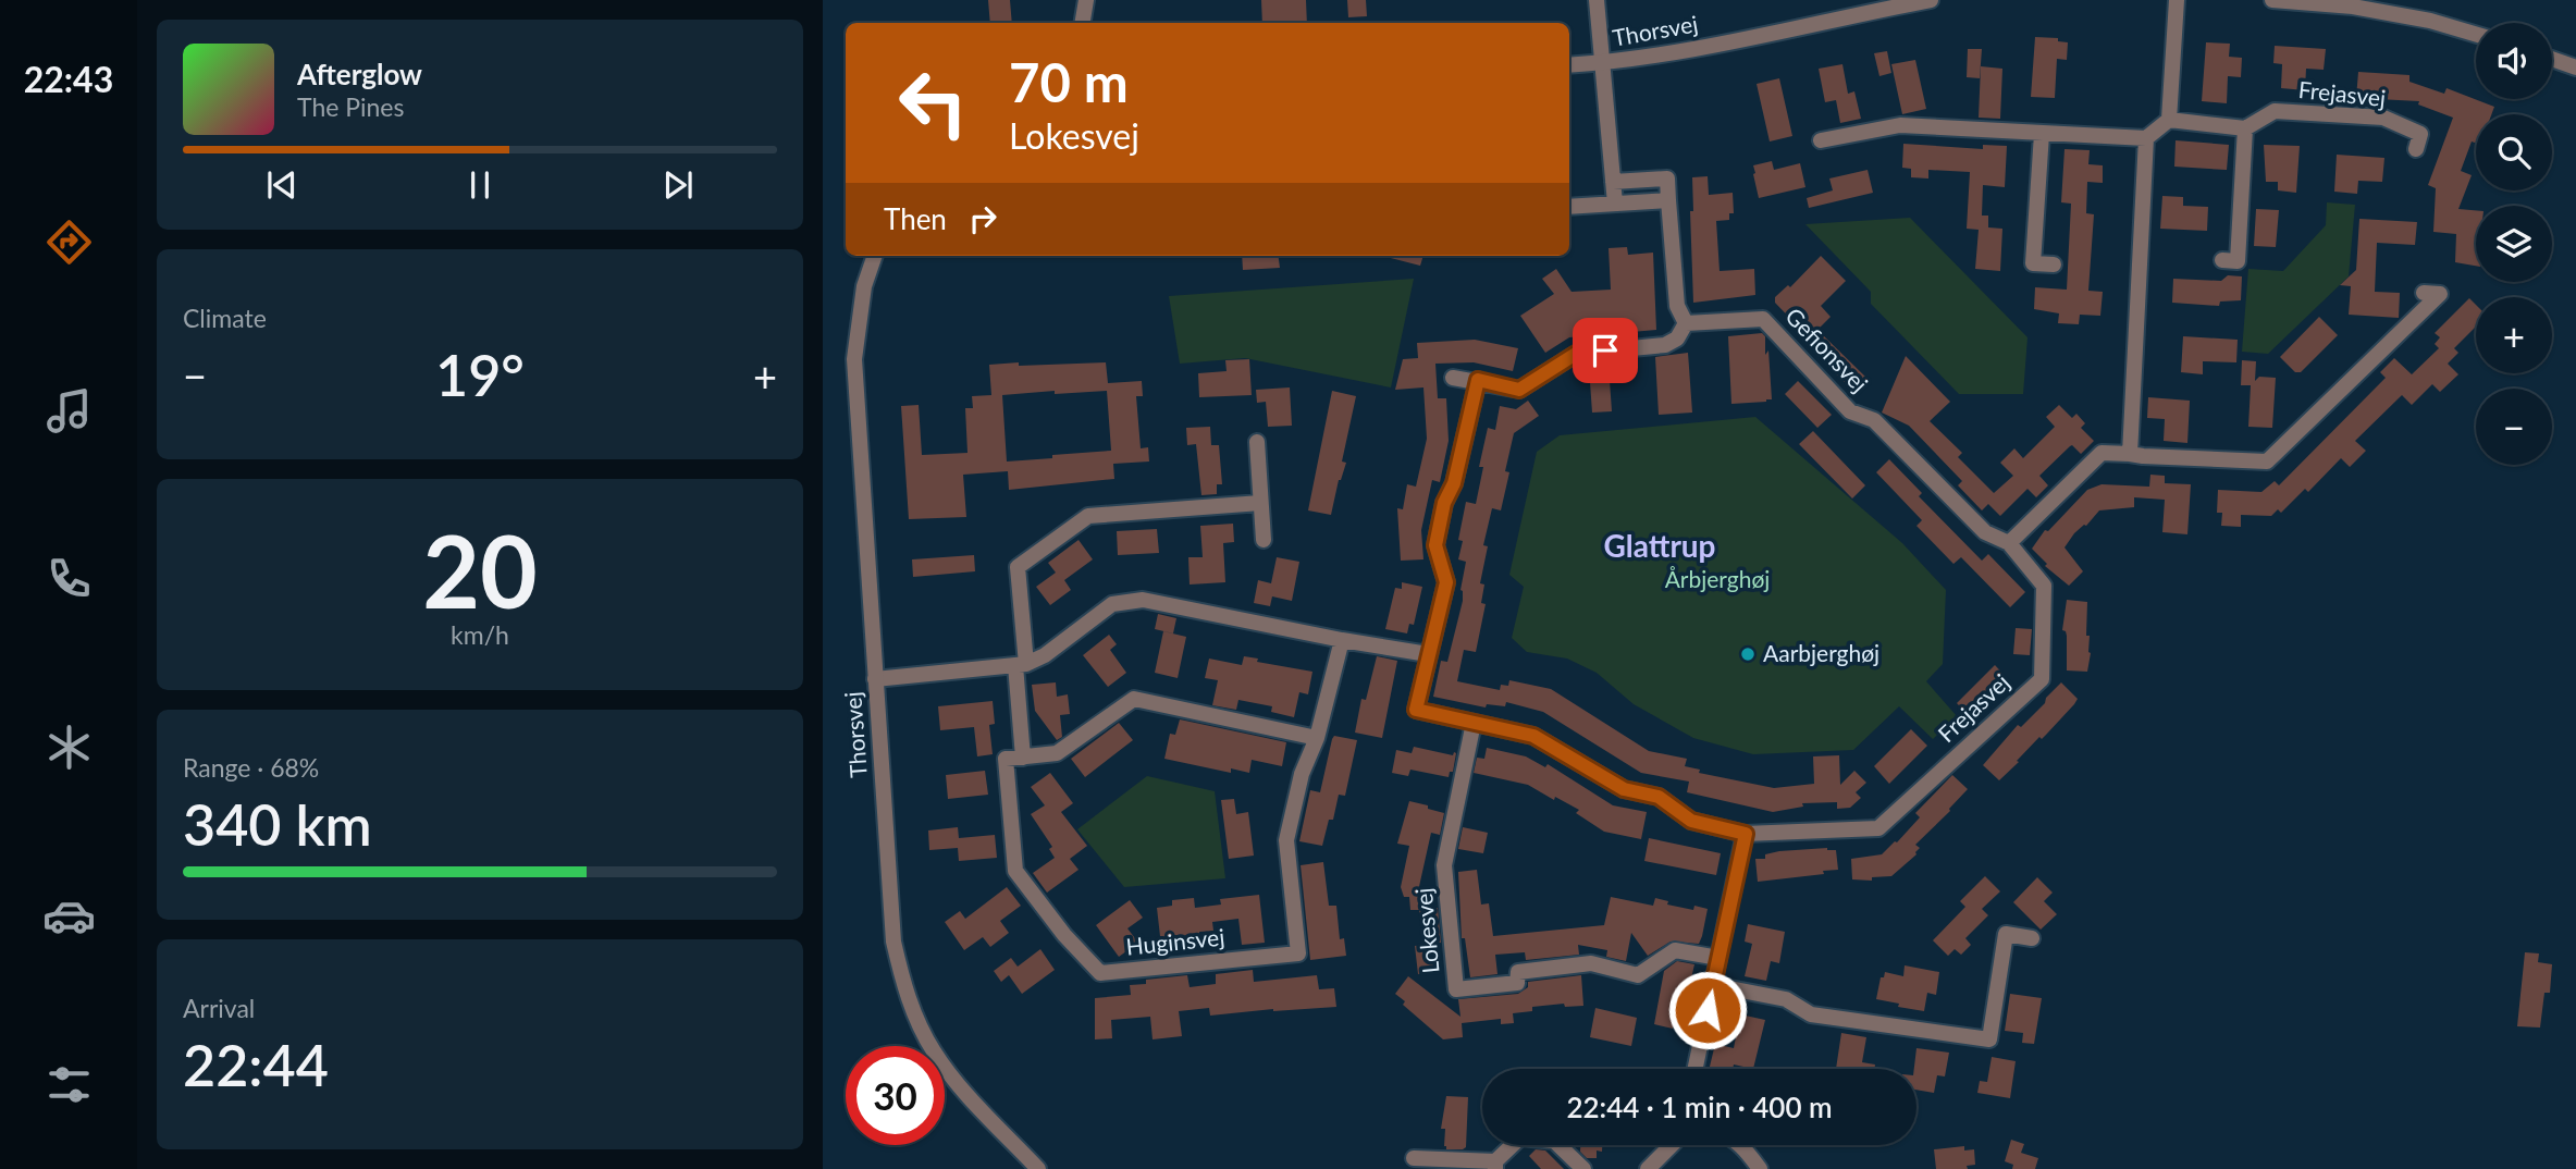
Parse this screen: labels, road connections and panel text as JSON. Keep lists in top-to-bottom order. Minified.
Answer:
{"streets":{"street":["Thorsvej","Frejasvej","Gefionsvej","Lokesvej","Huginsvej"]},"crossings":[["Frejasvej","Gefionsvej"]],"districts":["Glattrup"],"parks":["Årbjerghøj"],"places":["Aarbjerghøj"],"page":{"tabs":"22:43","map_buttons":["+","−"],"turn":["70 m","Lokesvej"],"song":["Afterglow","The Pines"],"then":"Then","tile":["Climate",["20","km/h"],["Range · 68%","340 km"],["Arrival","22:44"]],"heat":["−","19°","+"],"limit":"30","trip":"22:44 · 1 min · 400 m"}}
